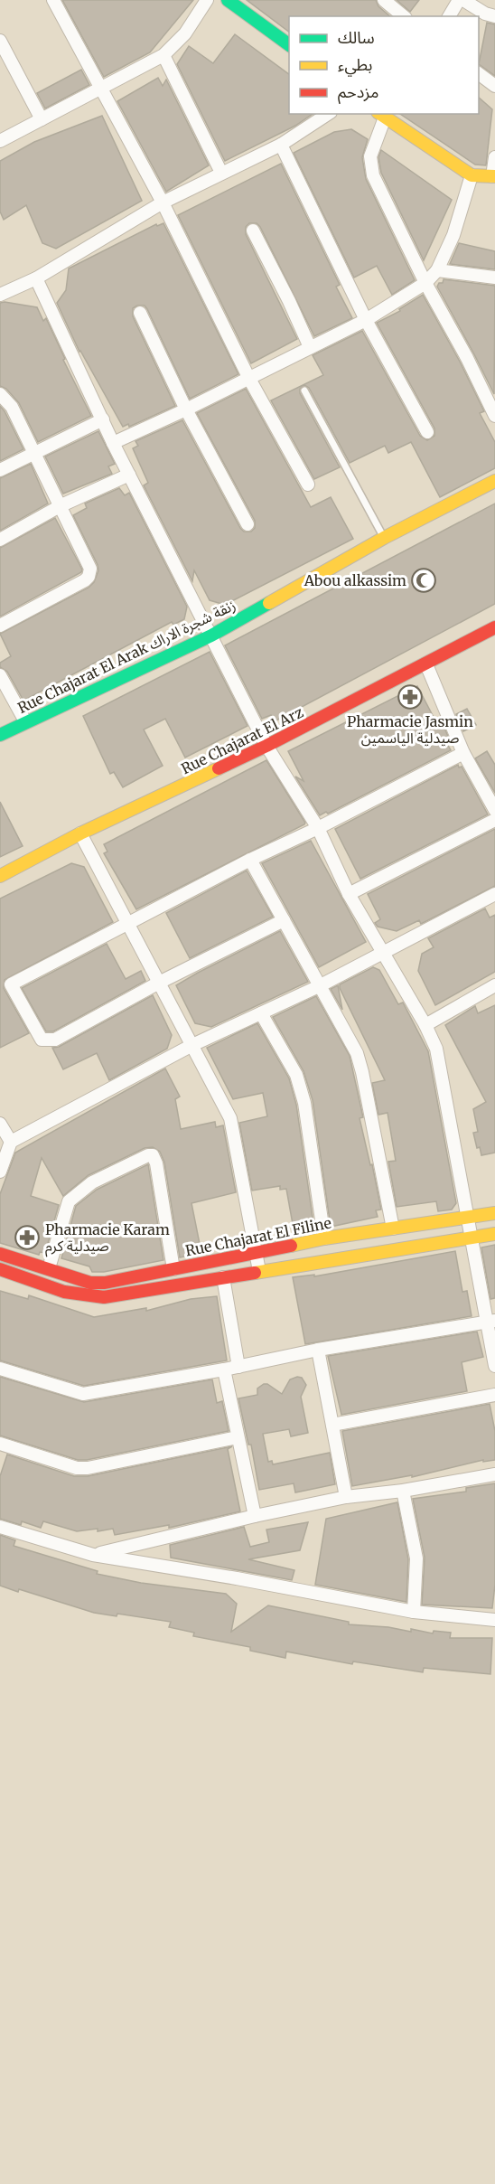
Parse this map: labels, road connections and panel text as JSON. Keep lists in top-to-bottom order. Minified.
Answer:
{"streets":{"street":["Rue Chajarat El Arak زنقة شجرة الاراك","Rue Chajarat El Arz","Rue Chajarat El Filine"]},"places":{"mosque":["Abou alkassim"],"pharmacy":["Pharmacie Jasmin صيدلية الياسمين","Pharmacie Karam صيدلية كرم"]},"legend":["سالك","بطيء","مزدحم"]}
